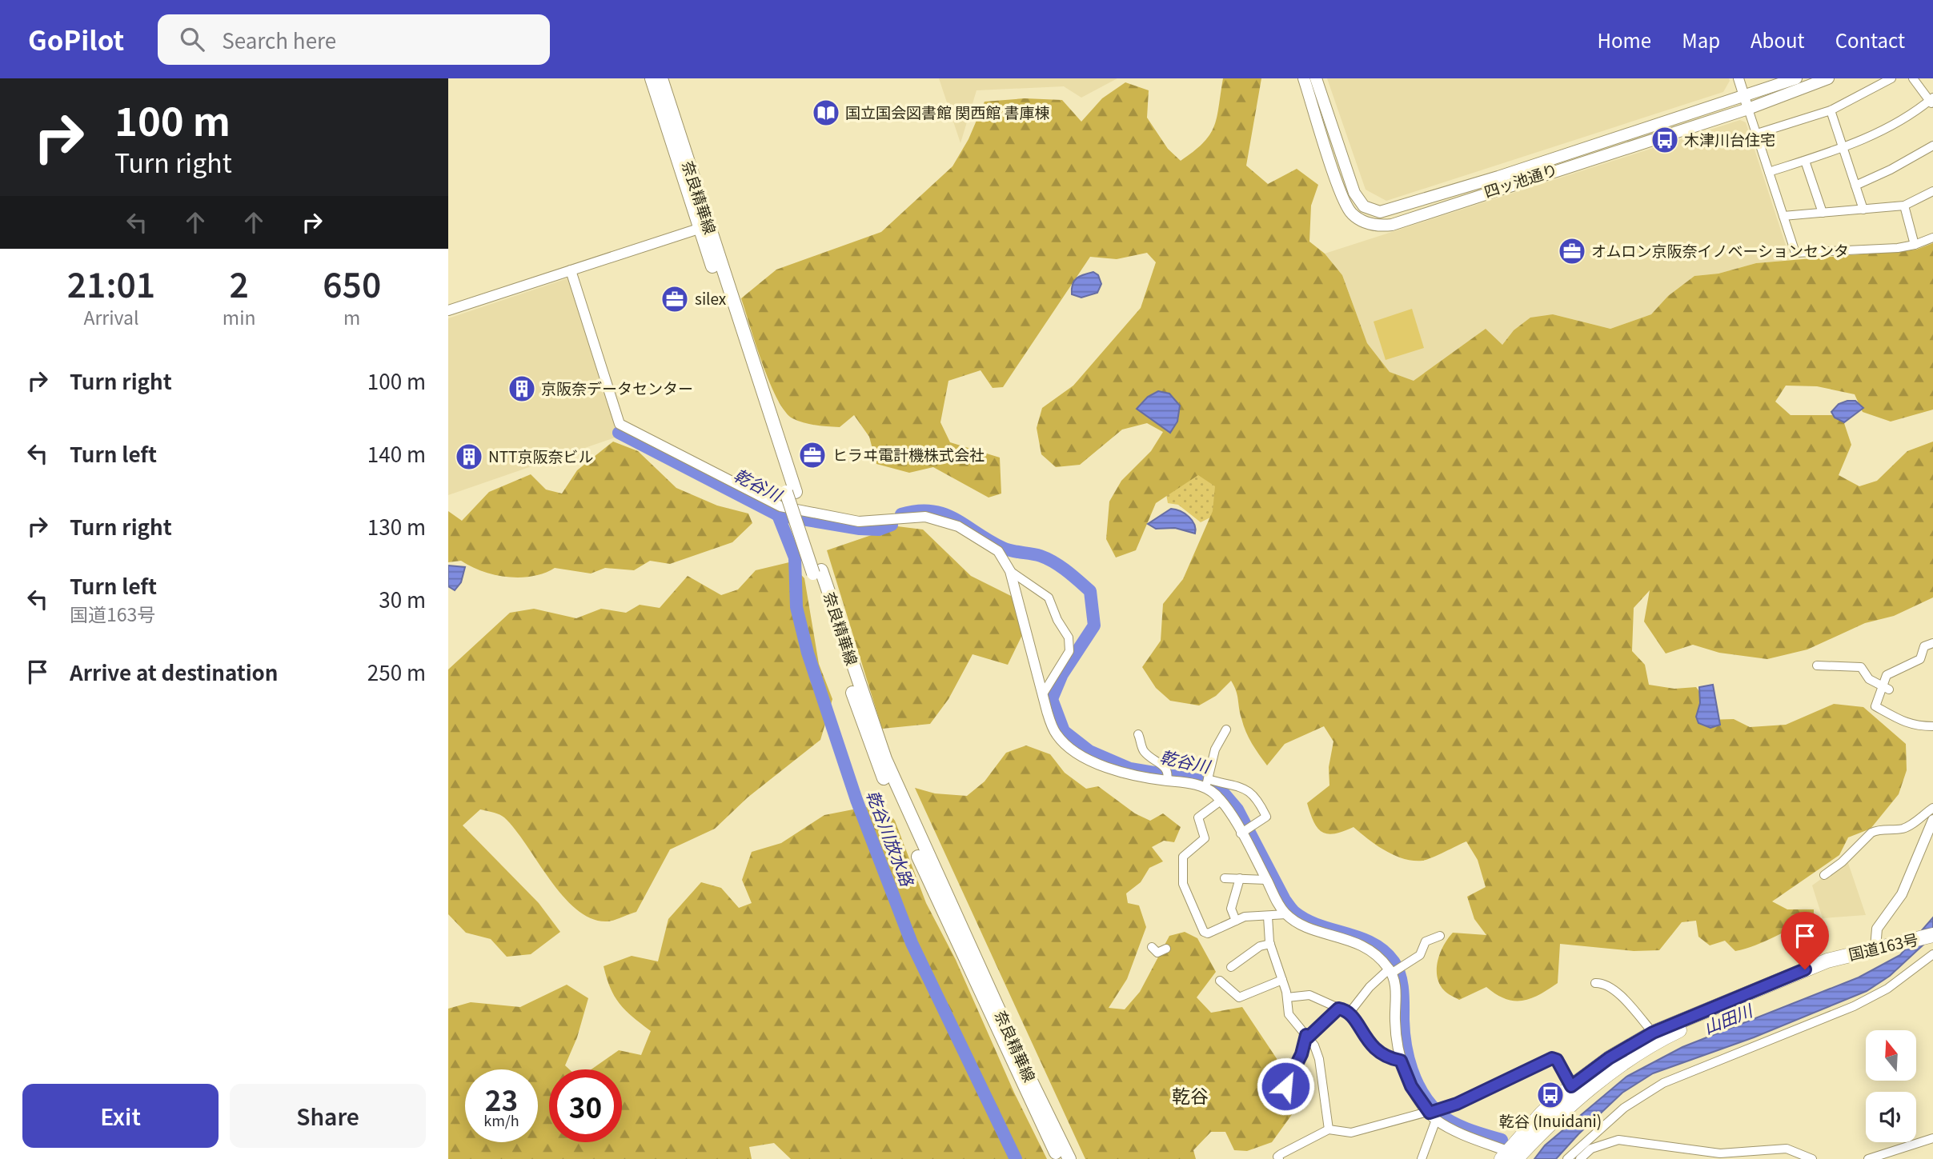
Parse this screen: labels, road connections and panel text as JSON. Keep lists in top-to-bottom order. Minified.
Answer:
{"streets":{"highway":["国道163号"],"main road":["四ッ池通り","奈良精華線"]},"districts":["乾谷"],"water":["乾谷川","乾谷川放水路","山田川"],"places":{"library":["国立国会図書館 関西館 書庫棟"],"bus stop":["木津川台住宅","乾谷 (Inuidani)"],"office":["オムロン京阪奈イノベーションセンタ","silex","ヒラヰ電計機株式会社"],"building":["京阪奈データセンター","NTT京阪奈ビル"]},"north":"top","page":{"header":"GoPilot","search":"Search here","nav":["Home","Map","About","Contact"],"turn":["100 m","Turn right"],"eta":["21:01","Arrival","2","min","650","m"],"list":[{"name":"Turn right","value":"100 m"},{"name":"Turn left","value":"140 m"},{"name":"Turn right","value":"130 m"},{"name":"Turn left","note":"国道163号","value":"30 m"},{"name":"Arrive at destination","value":"250 m"}],"speed":"23 km/h","limit":"30","buttons":["Exit","Share"]}}
